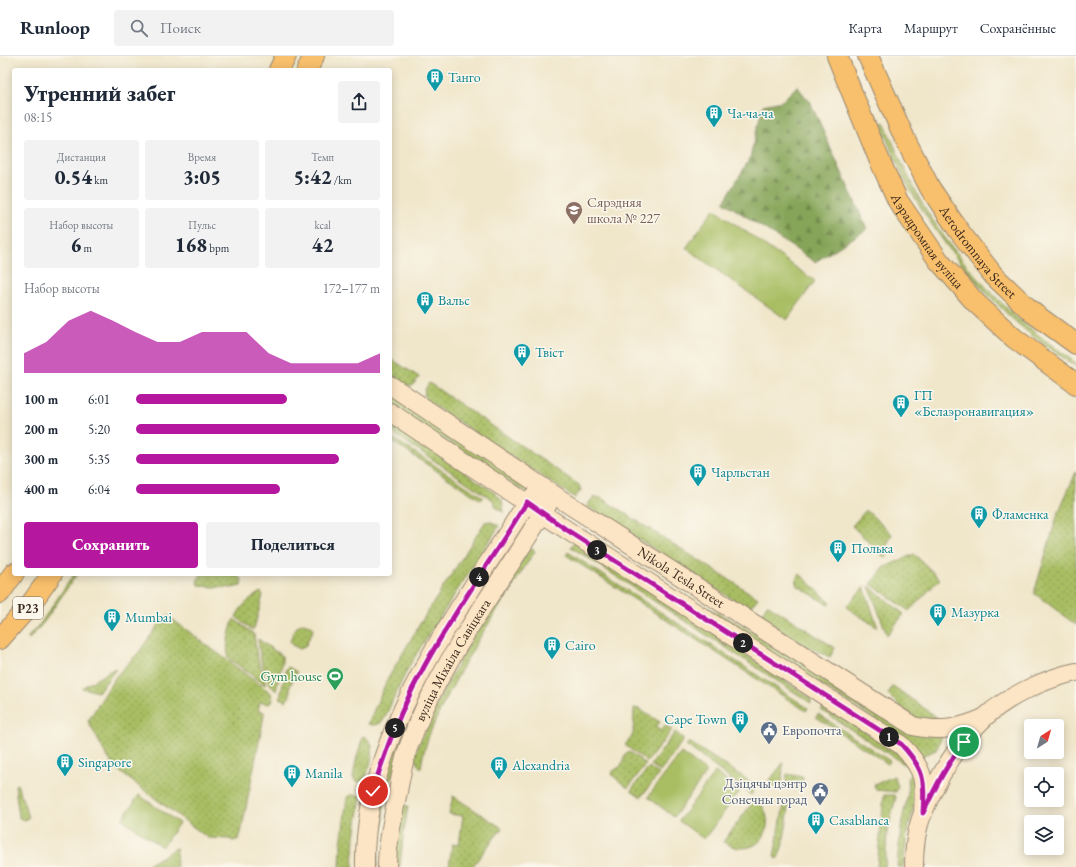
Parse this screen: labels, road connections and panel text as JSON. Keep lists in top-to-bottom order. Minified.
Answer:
{"streets":{"main road":["Аэрадромная вуліца","Aerodromnaya Street","Nikola Tesla Street","Р23","вуліца Міхаіла Савіцкага"]},"crossings":[["Nikola Tesla Street","вуліца Міхаіла Савіцкага"]],"places":{"building":["Танго","Ча-ча-ча","Вальс","Твіст","ГП «Белаэронавигация»","Чарльстан","Фламенка","Полька","Мазурка","Mumbai","Cairo","Cape Town","Singapore","Alexandria","Manila","Casablanca"],"school or university":["Сярэдняя школа № 227"],"sports":["Gym house"],"public building":["Европочта","Дзіцячы цэнтр Сонечны горад"]},"north":"top right","page":{"header":"Runloop","search":"Поиск","nav":["Карта","Маршрут","Сохранённые"],"heading":["Утренний забег","08:15"],"stats":[["Дистанция","0.54 km"],["Время","3:05"],["Темп","5:42 /km"],["Набор высоты","6 m"],["Пульс","168 bpm"],["kcal","42"]],"chart":["Набор высоты","172–177 m"],"list":[{"name":"100 m","note":"6:01"},{"name":"200 m","note":"5:20"},{"name":"300 m","note":"5:35"},{"name":"400 m","note":"6:04"}],"buttons":["Сохранить","Поделиться"],"pins":["3","4","2","5","1"]}}
